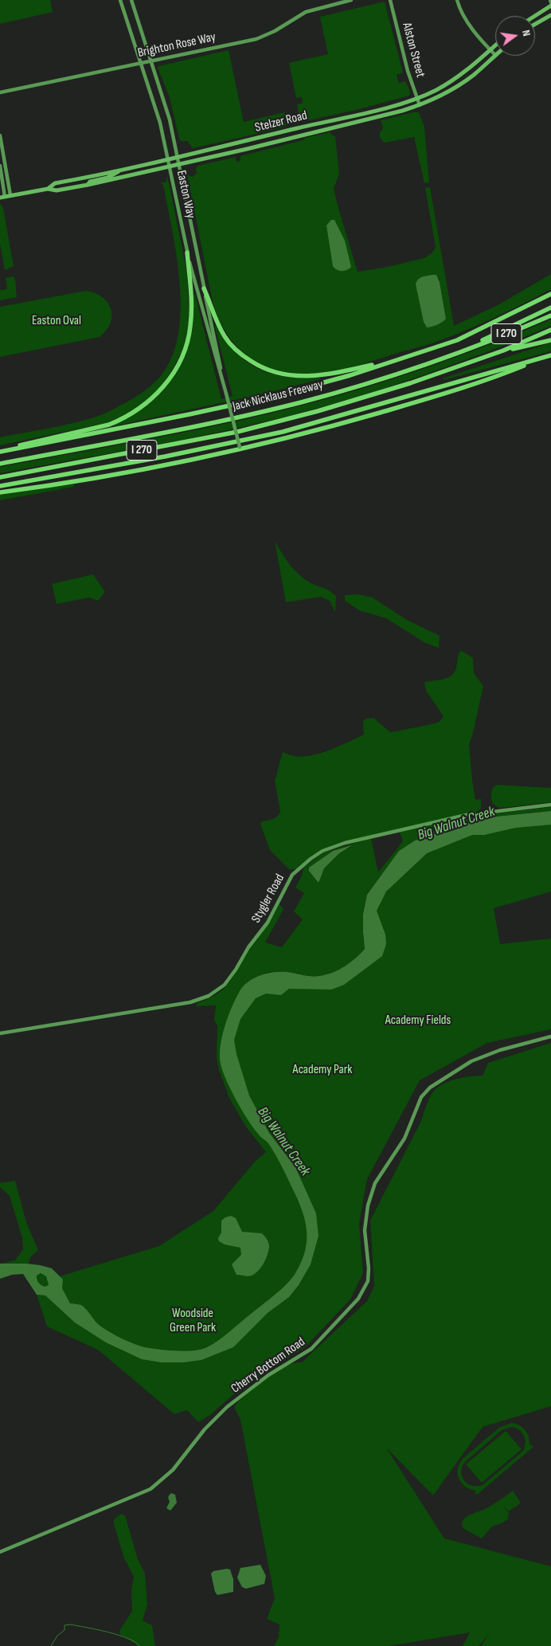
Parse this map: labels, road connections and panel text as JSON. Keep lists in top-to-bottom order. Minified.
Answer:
{"streets":{"highway":["I 270","Jack Nicklaus Freeway"],"main road":["Brighton Rose Way","Alston Street","Stelzer Road","Easton Way","Stygler Road","Cherry Bottom Road"]},"crossings":[["Brighton Rose Way","Easton Way"],["Alston Street","Stelzer Road"],["Stelzer Road","Easton Way"]],"water":["Big Walnut Creek"],"parks":["Easton Oval","Academy Fields","Academy Park","Woodside Green Park"],"north":"right"}
